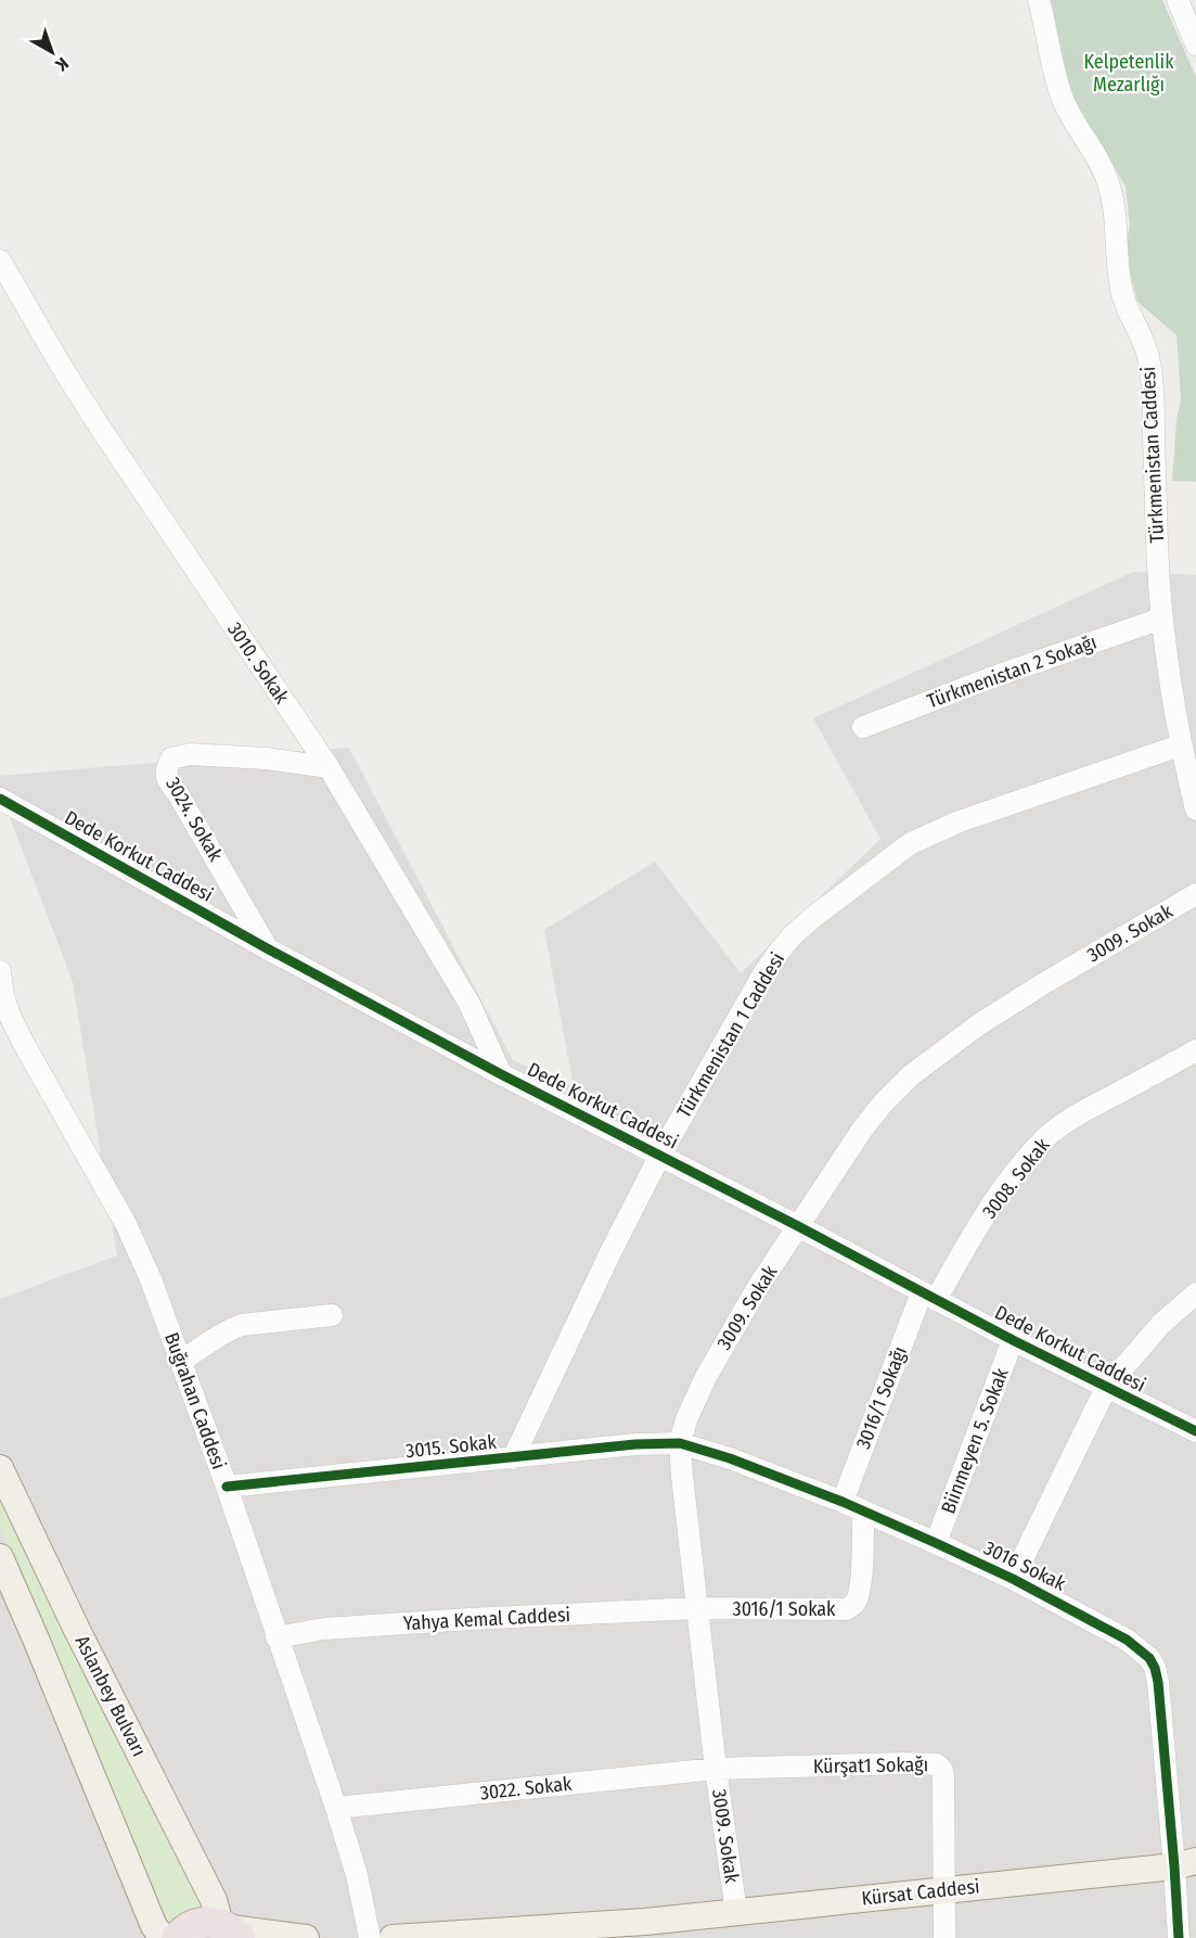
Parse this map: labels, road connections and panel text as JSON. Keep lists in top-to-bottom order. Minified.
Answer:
{"streets":{"main road":["Aslanbey Bulvarı","Kürsat Caddesi"],"street":["Türkmenistan Caddesi","3010. Sokak","Türkmenistan 2 Sokağı","3024. Sokak","Dede Korkut Caddesi","3009. Sokak","Türkmenistan 1 Caddesi","3008. Sokak","3016/1 Sokağı","Buğrahan Caddesi","Biinmeyen 5. Sokak","3015. Sokak","3016 Sokak","3016/1 Sokak","Yahya Kemal Caddesi","Kürşat1 Sokağı","3022. Sokak"]},"crossings":[["Türkmenistan Caddesi","Türkmenistan 2 Sokağı"],["Türkmenistan Caddesi","Türkmenistan 1 Caddesi"],["3010. Sokak","3024. Sokak"],["3010. Sokak","Dede Korkut Caddesi"],["3024. Sokak","Dede Korkut Caddesi"],["Dede Korkut Caddesi","3009. Sokak"],["Dede Korkut Caddesi","Türkmenistan 1 Caddesi"],["Dede Korkut Caddesi","3008. Sokak"],["Dede Korkut Caddesi","3016/1 Sokağı"],["Dede Korkut Caddesi","Biinmeyen 5. Sokak"],["3009. Sokak","3015. Sokak"],["3009. Sokak","3016 Sokak"],["3009. Sokak","3016/1 Sokak"],["3009. Sokak","Yahya Kemal Caddesi"],["3009. Sokak","Kürşat1 Sokağı"],["3009. Sokak","3022. Sokak"],["3009. Sokak","Kürsat Caddesi"],["Türkmenistan 1 Caddesi","3015. Sokak"],["3008. Sokak","3016/1 Sokağı"],["3016/1 Sokağı","3016 Sokak"],["Buğrahan Caddesi","3015. Sokak"],["Buğrahan Caddesi","Yahya Kemal Caddesi"],["Buğrahan Caddesi","3022. Sokak"],["Biinmeyen 5. Sokak","3016 Sokak"],["3015. Sokak","3016 Sokak"],["3016 Sokak","3016/1 Sokak"],["3016 Sokak","Kürsat Caddesi"],["3016/1 Sokak","Yahya Kemal Caddesi"],["Kürşat1 Sokağı","3022. Sokak"],["Kürşat1 Sokağı","Kürsat Caddesi"]],"parks":["Kelpetenlik Mezarlığı"],"north":"bottom right"}
